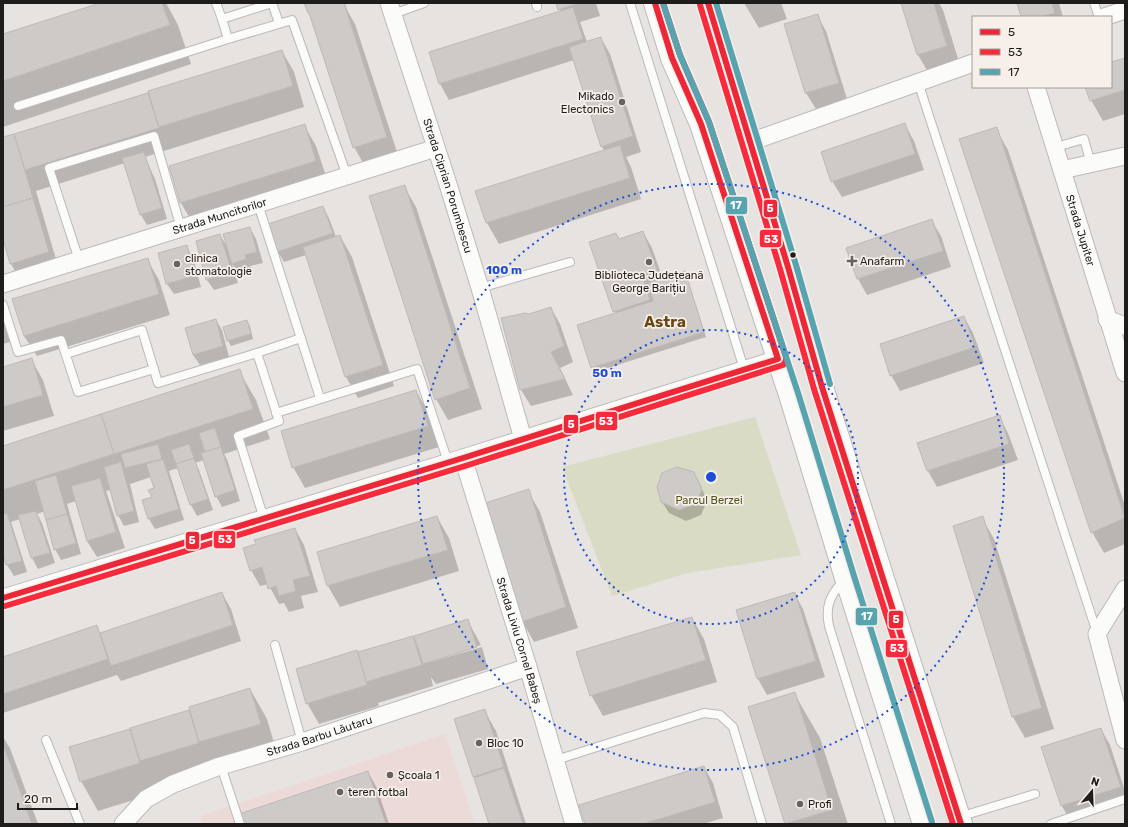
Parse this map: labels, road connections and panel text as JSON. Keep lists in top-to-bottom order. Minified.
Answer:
{"streets":{"street":["Strada Ciprian Porumbescu","Strada Muncitorilor","Strada Jupiter","Strada Liviu Cornel Babeș","Strada Barbu Lăutaru"]},"crossings":[["Strada Ciprian Porumbescu","Strada Muncitorilor"],["Strada Liviu Cornel Babeș","Strada Barbu Lăutaru"]],"districts":["Astra"],"parks":["Parcul Berzei"],"places":{"other":["Mikado Electonics","Biblioteca Județeană George Barițiu","clinica stomatologie","Bloc 10","Școala 1","teren fotbal","Profi"],"health":["Anafarm"]},"lines":["transit line 5","transit line 53","transit line 17"],"legend":["5","53","17"],"scale_bar":"20 m","north":"top","rings":["100 m","50 m"]}
